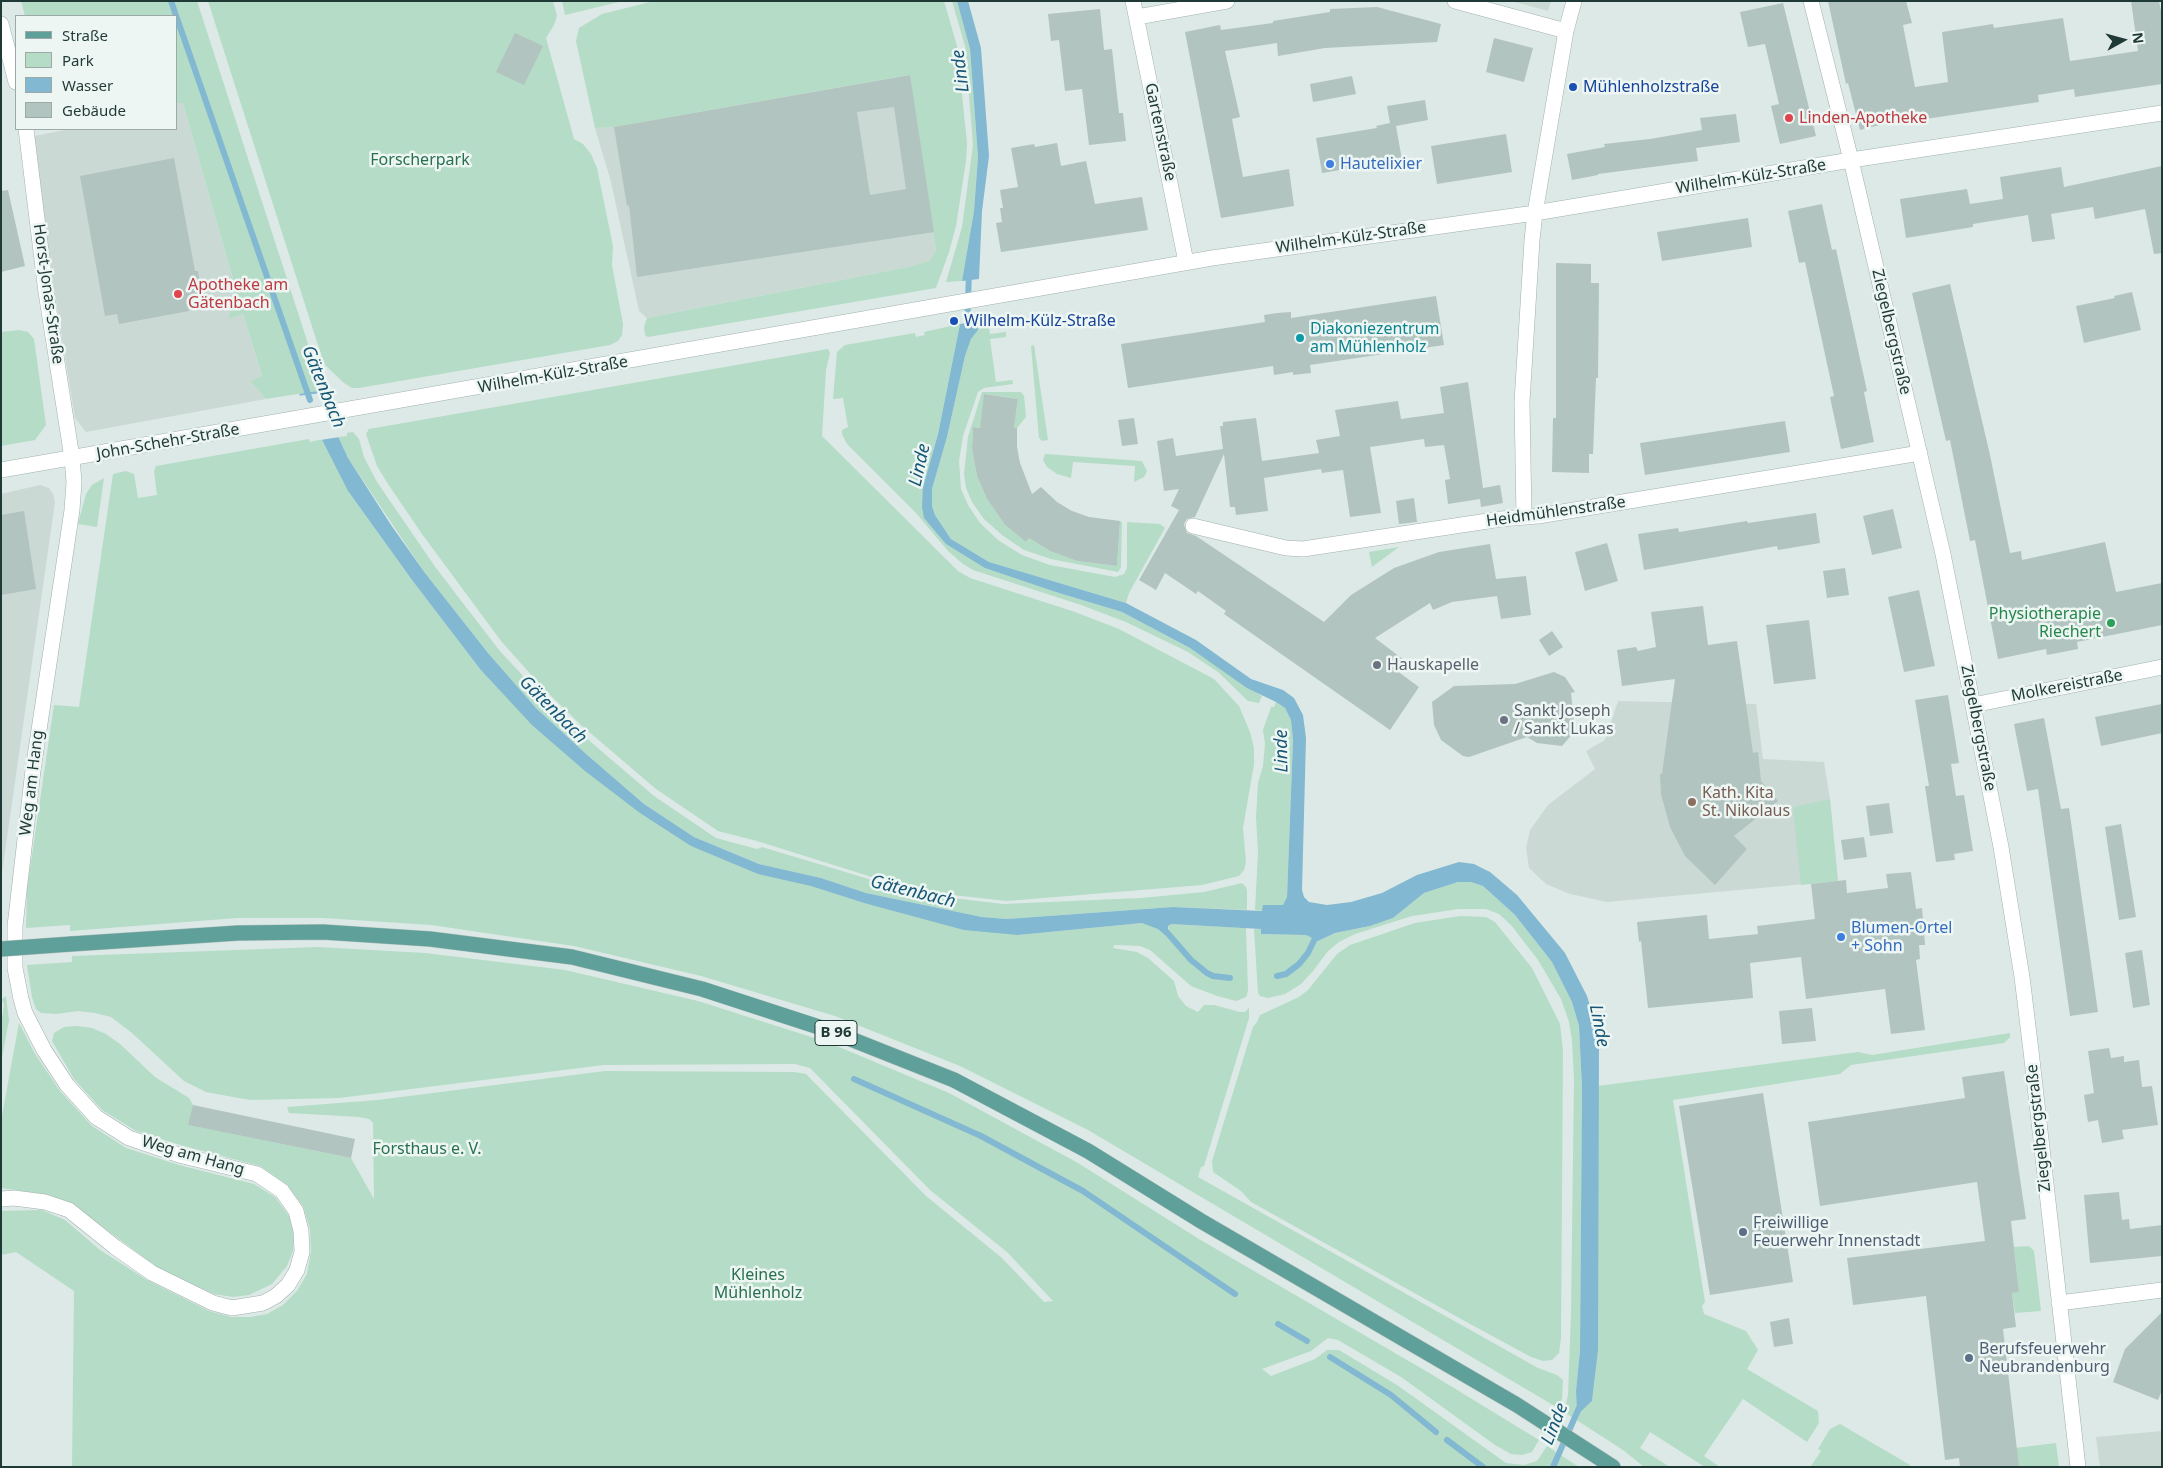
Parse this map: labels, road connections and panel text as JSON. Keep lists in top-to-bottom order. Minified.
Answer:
{"streets":{"main road":["B 96"],"street":["Gartenstraße","Wilhelm-Külz-Straße","Horst-Jonas-Straße","Ziegelbergstraße","John-Schehr-Straße","Heidmühlenstraße","Molkereistraße","Weg am Hang"]},"crossings":[["Gartenstraße","Wilhelm-Külz-Straße"],["Wilhelm-Külz-Straße","Ziegelbergstraße"],["Wilhelm-Külz-Straße","John-Schehr-Straße"],["Horst-Jonas-Straße","John-Schehr-Straße"],["Horst-Jonas-Straße","Weg am Hang"],["Ziegelbergstraße","Heidmühlenstraße"],["Ziegelbergstraße","Molkereistraße"],["John-Schehr-Straße","Weg am Hang"]],"water":["Linde","Gätenbach"],"parks":["Forscherpark","Forsthaus e. V.","Kleines Mühlenholz"],"places":["Mühlenholzstraße","Linden-Apotheke","Hautelixier","Apotheke am Gätenbach","Wilhelm-Külz-Straße","Diakoniezentrum am Mühlenholz","Physiotherapie Riechert","Hauskapelle","Sankt Joseph / Sankt Lukas","Kath. Kita St. Nikolaus","Blumen-Ortel + Sohn","Freiwillige Feuerwehr Innenstadt","Berufsfeuerwehr Neubrandenburg"],"legend":["Straße","Park","Wasser","Gebäude"],"north":"right"}
